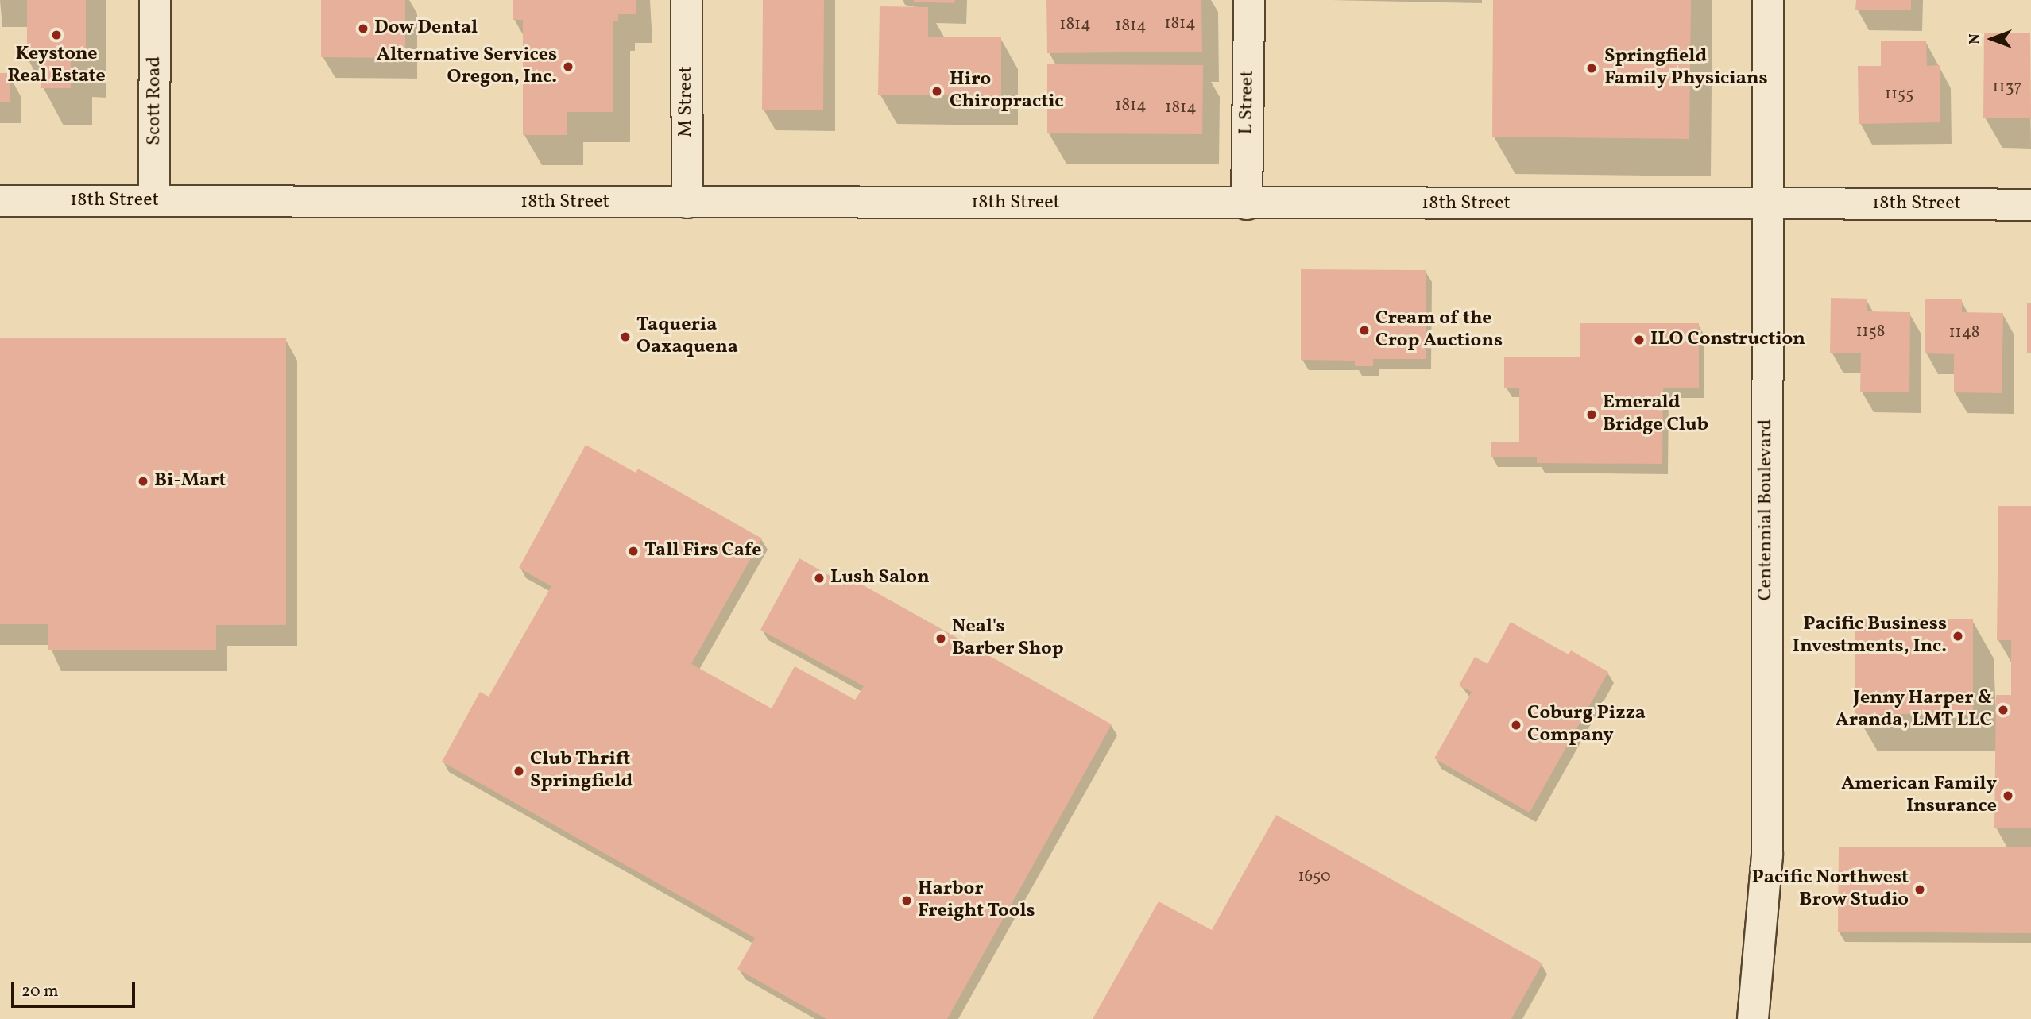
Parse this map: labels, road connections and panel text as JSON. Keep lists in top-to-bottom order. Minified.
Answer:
{"streets":{"street":["Scott Road","M Street","L Street","18th Street","Centennial Boulevard"]},"crossings":[["Scott Road","18th Street"],["M Street","18th Street"],["L Street","18th Street"],["18th Street","Centennial Boulevard"]],"places":["Dow Dental","Keystone Real Estate","Alternative Services Oregon, Inc.","Springfield Family Physicians","Hiro Chiropractic","Cream of the Crop Auctions","Taqueria Oaxaquena","ILO Construction","Emerald Bridge Club","Bi-Mart","Tall Firs Cafe","Lush Salon","Pacific Business Investments, Inc.","Neal's Barber Shop","Jenny Harper & Aranda, LMT LLC","Coburg Pizza Company","Club Thrift Springfield","American Family Insurance","Pacific Northwest Brow Studio","Harbor Freight Tools"],"house_numbers":["1814","1814","1814","1137","1155","1814","1814","1158","1148","1650"],"scale_bar":"20 m","north":"left"}
